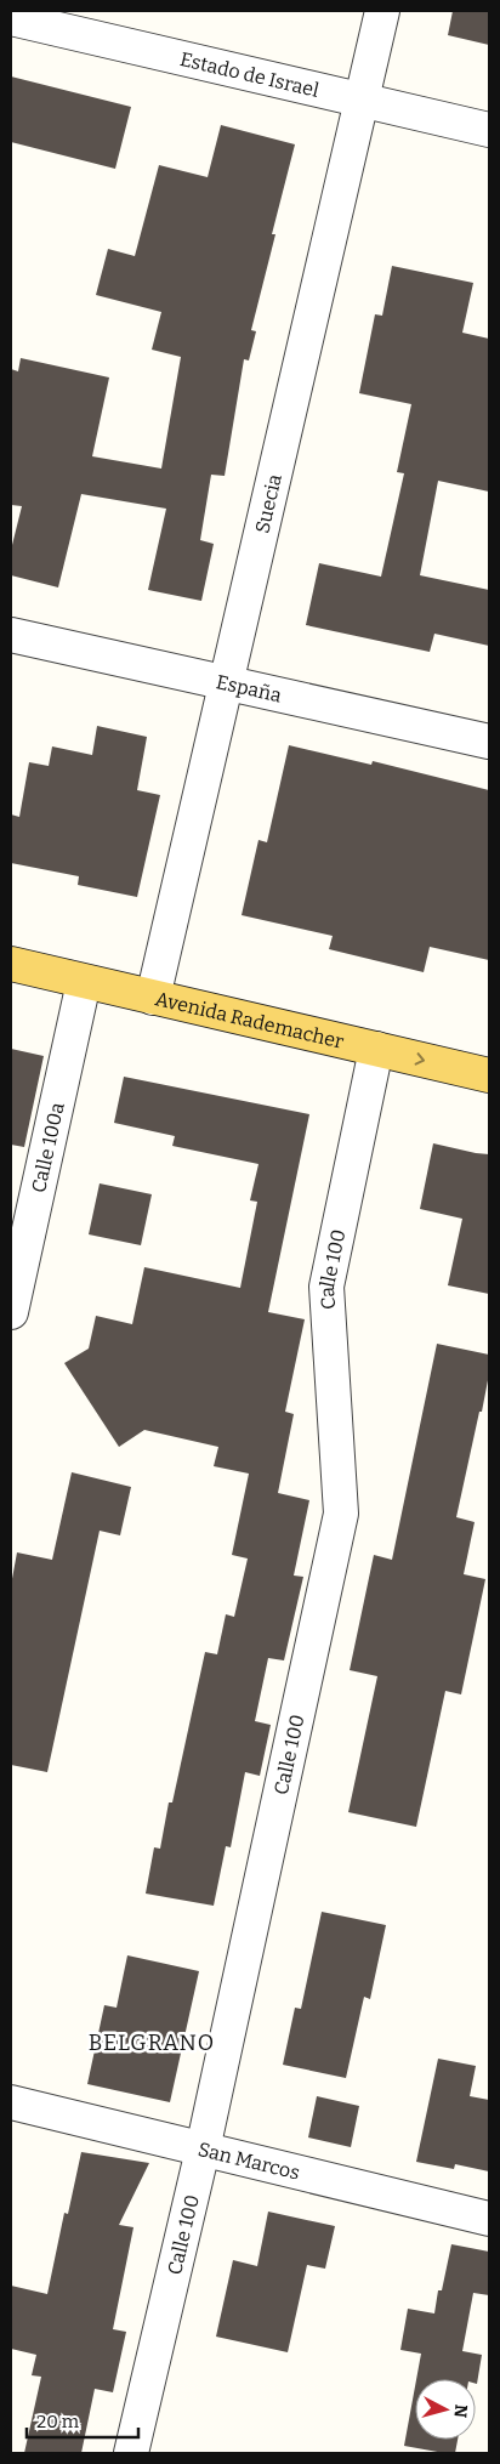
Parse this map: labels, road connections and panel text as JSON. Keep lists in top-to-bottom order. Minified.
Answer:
{"streets":{"main road":["Avenida Rademacher"],"street":["Estado de Israel","Suecia","España","Calle 100a","Calle 100","San Marcos"]},"crossings":[["Estado de Israel","Suecia"],["Suecia","España"],["Suecia","Avenida Rademacher"],["Avenida Rademacher","Calle 100a"],["Avenida Rademacher","Calle 100"],["Calle 100","San Marcos"]],"districts":["BELGRANO"],"scale_bar":"20 m","north":"right"}
